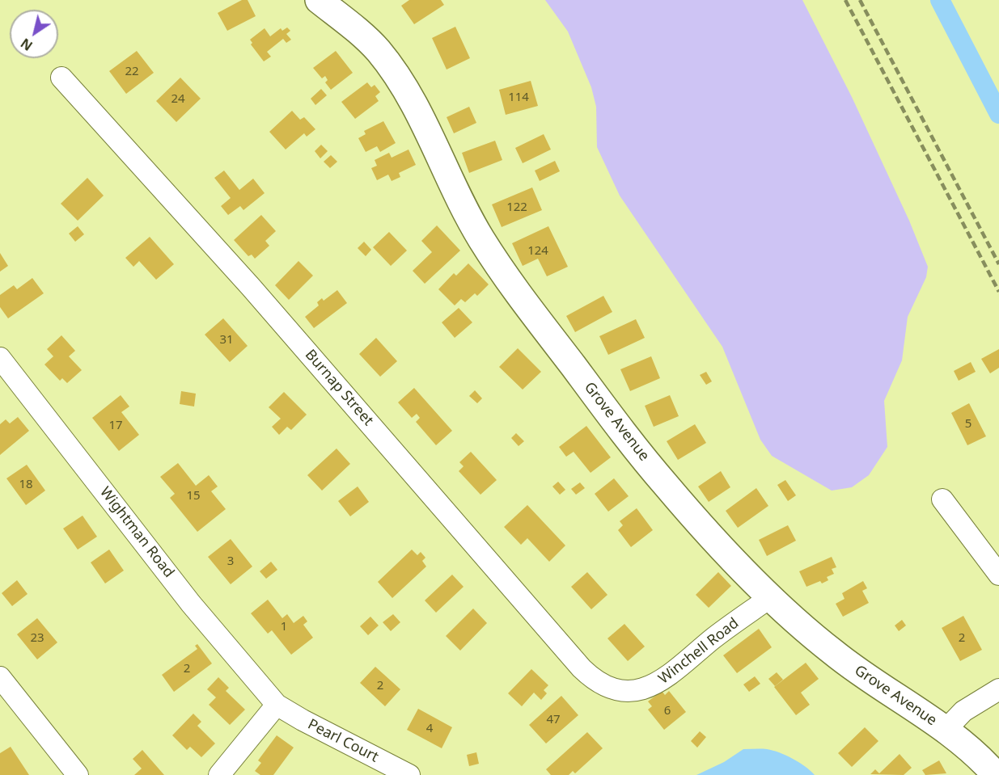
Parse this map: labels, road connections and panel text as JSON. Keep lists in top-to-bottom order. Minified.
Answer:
{"streets":{"street":["Burnap Street","Grove Avenue","Wightman Road","Winchell Road","Pearl Court"]},"crossings":[["Burnap Street","Winchell Road"],["Grove Avenue","Winchell Road"],["Wightman Road","Pearl Court"]],"house_numbers":["22","114","24","122","124","31","5","17","18","15","3","1","23","2","2","2","6","47","4"],"north":"bottom left"}
